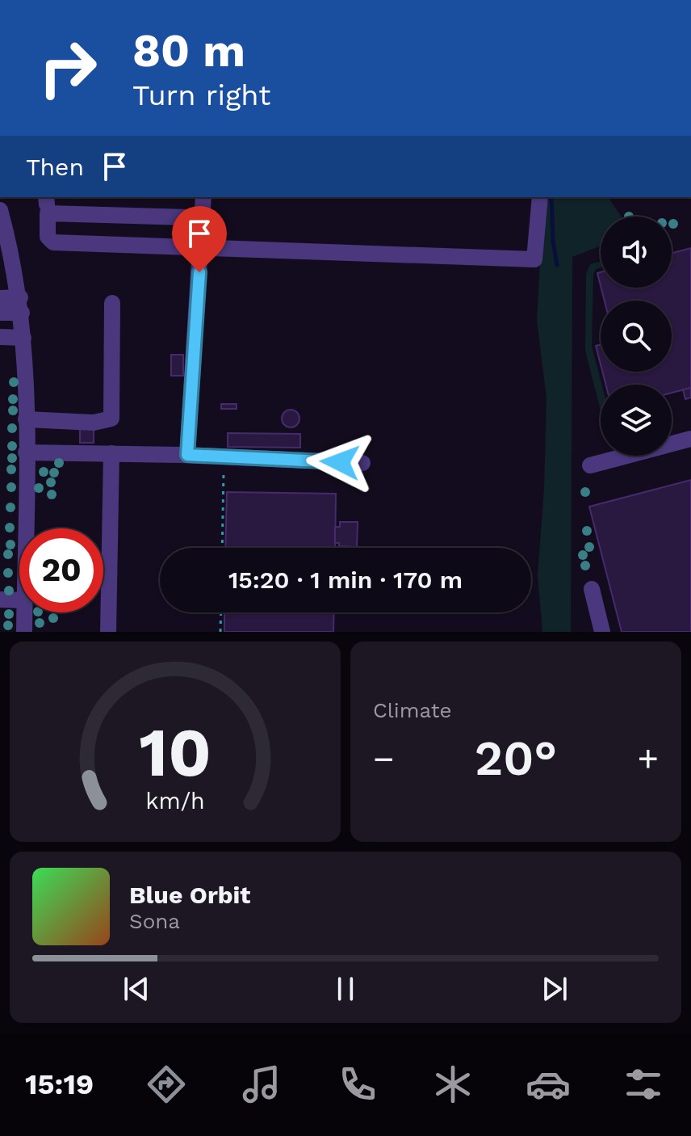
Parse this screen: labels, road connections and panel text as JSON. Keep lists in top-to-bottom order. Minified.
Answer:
{"page":{"turn":["80 m","Turn right"],"then":"Then","limit":"20","trip":"15:20 · 1 min · 170 m","tile":"Climate","heat":["−","20°","+"],"song":["Blue Orbit","Sona"],"tabs":"15:19","gauge":["10","km/h"]}}
